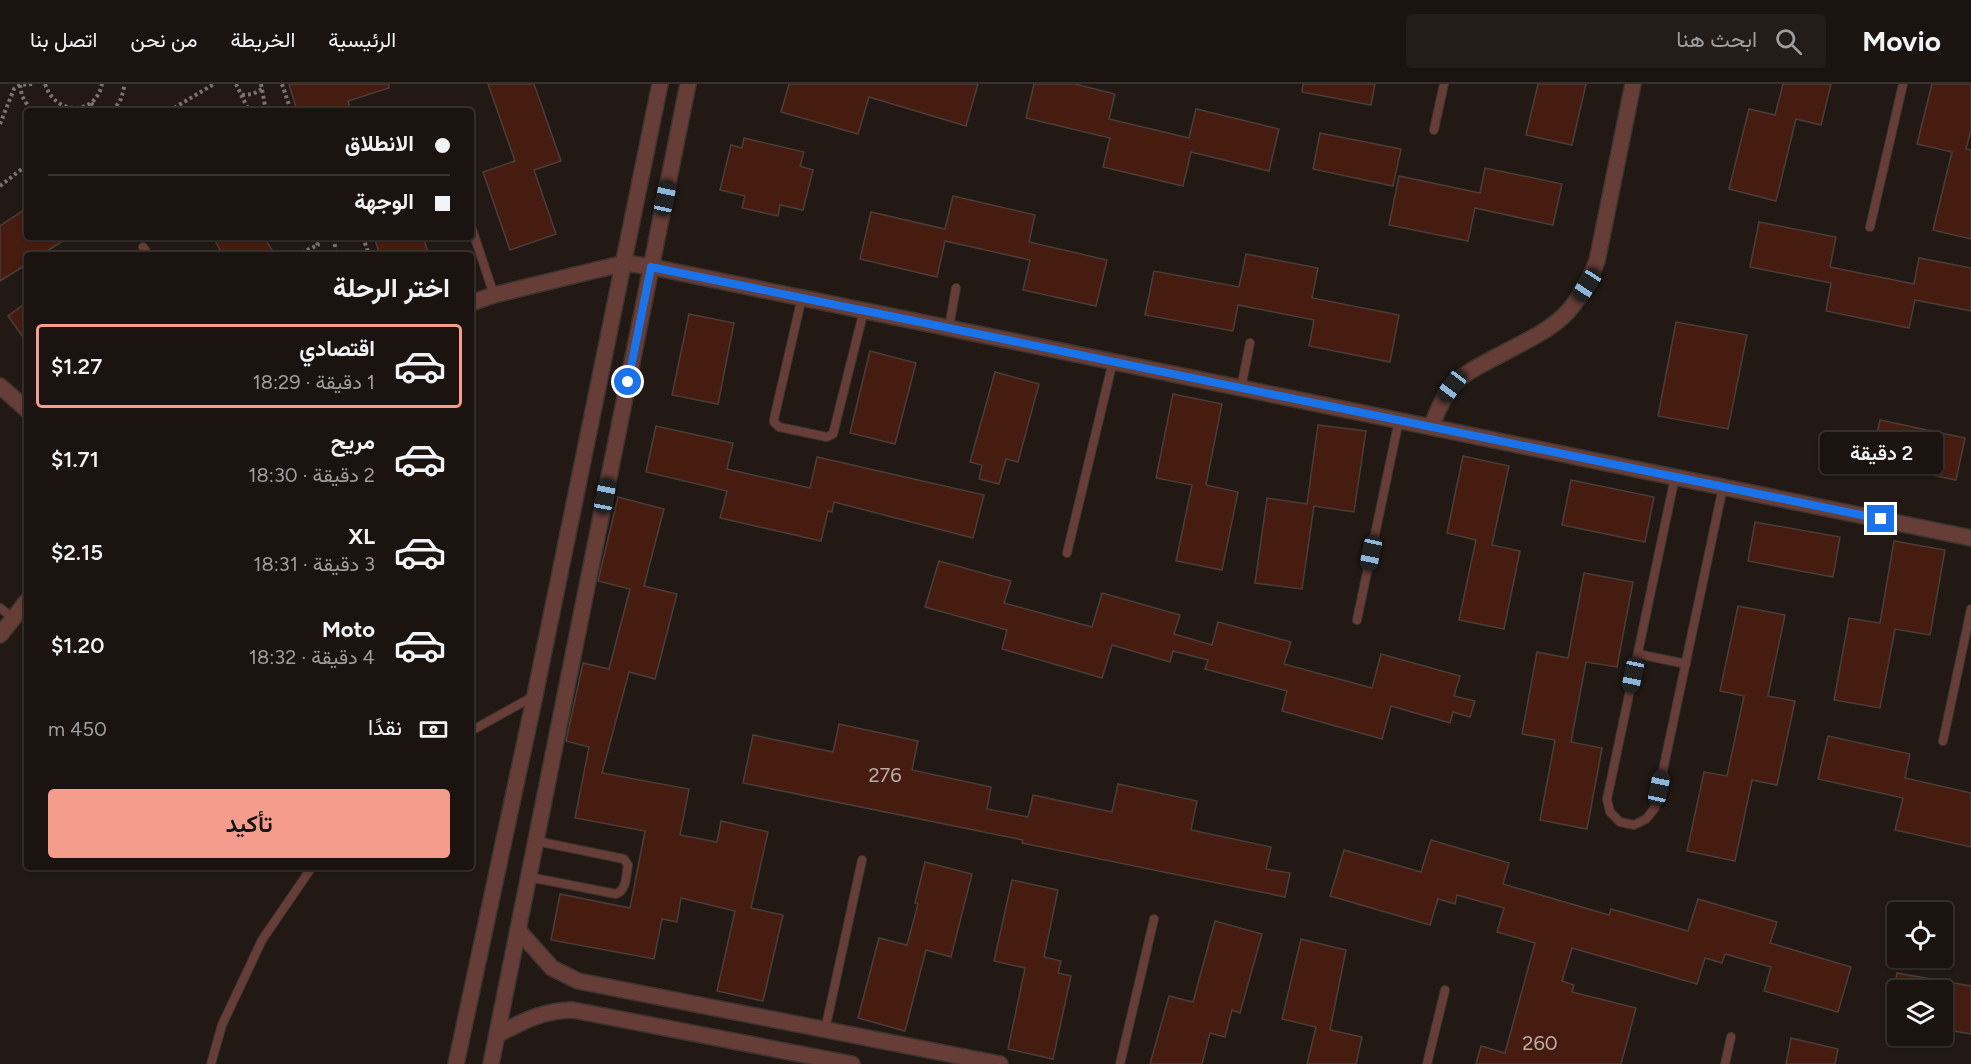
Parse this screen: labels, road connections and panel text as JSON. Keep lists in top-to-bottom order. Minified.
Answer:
{"house_numbers":["276","260"],"page":{"header":"Movio","search":"ابحث هنا","nav":["الرئيسية","الخريطة","من نحن","اتصل بنا"],"banner":["الانطلاق","الوجهة"],"heading":"اختر الرحلة","list":[{"name":"اقتصادي","note":"1 دقيقة · 18:29","value":"$1.27"},{"name":"مريح","note":"2 دقيقة · 18:30","value":"$1.71"},{"name":"XL","note":"3 دقيقة · 18:31","value":"$2.15"},{"name":"Moto","note":"4 دقيقة · 18:32","value":"$1.20"}],"bubble":"2 دقيقة","pay":["نقدًا","450 m"],"buttons":"تأكيد"}}
